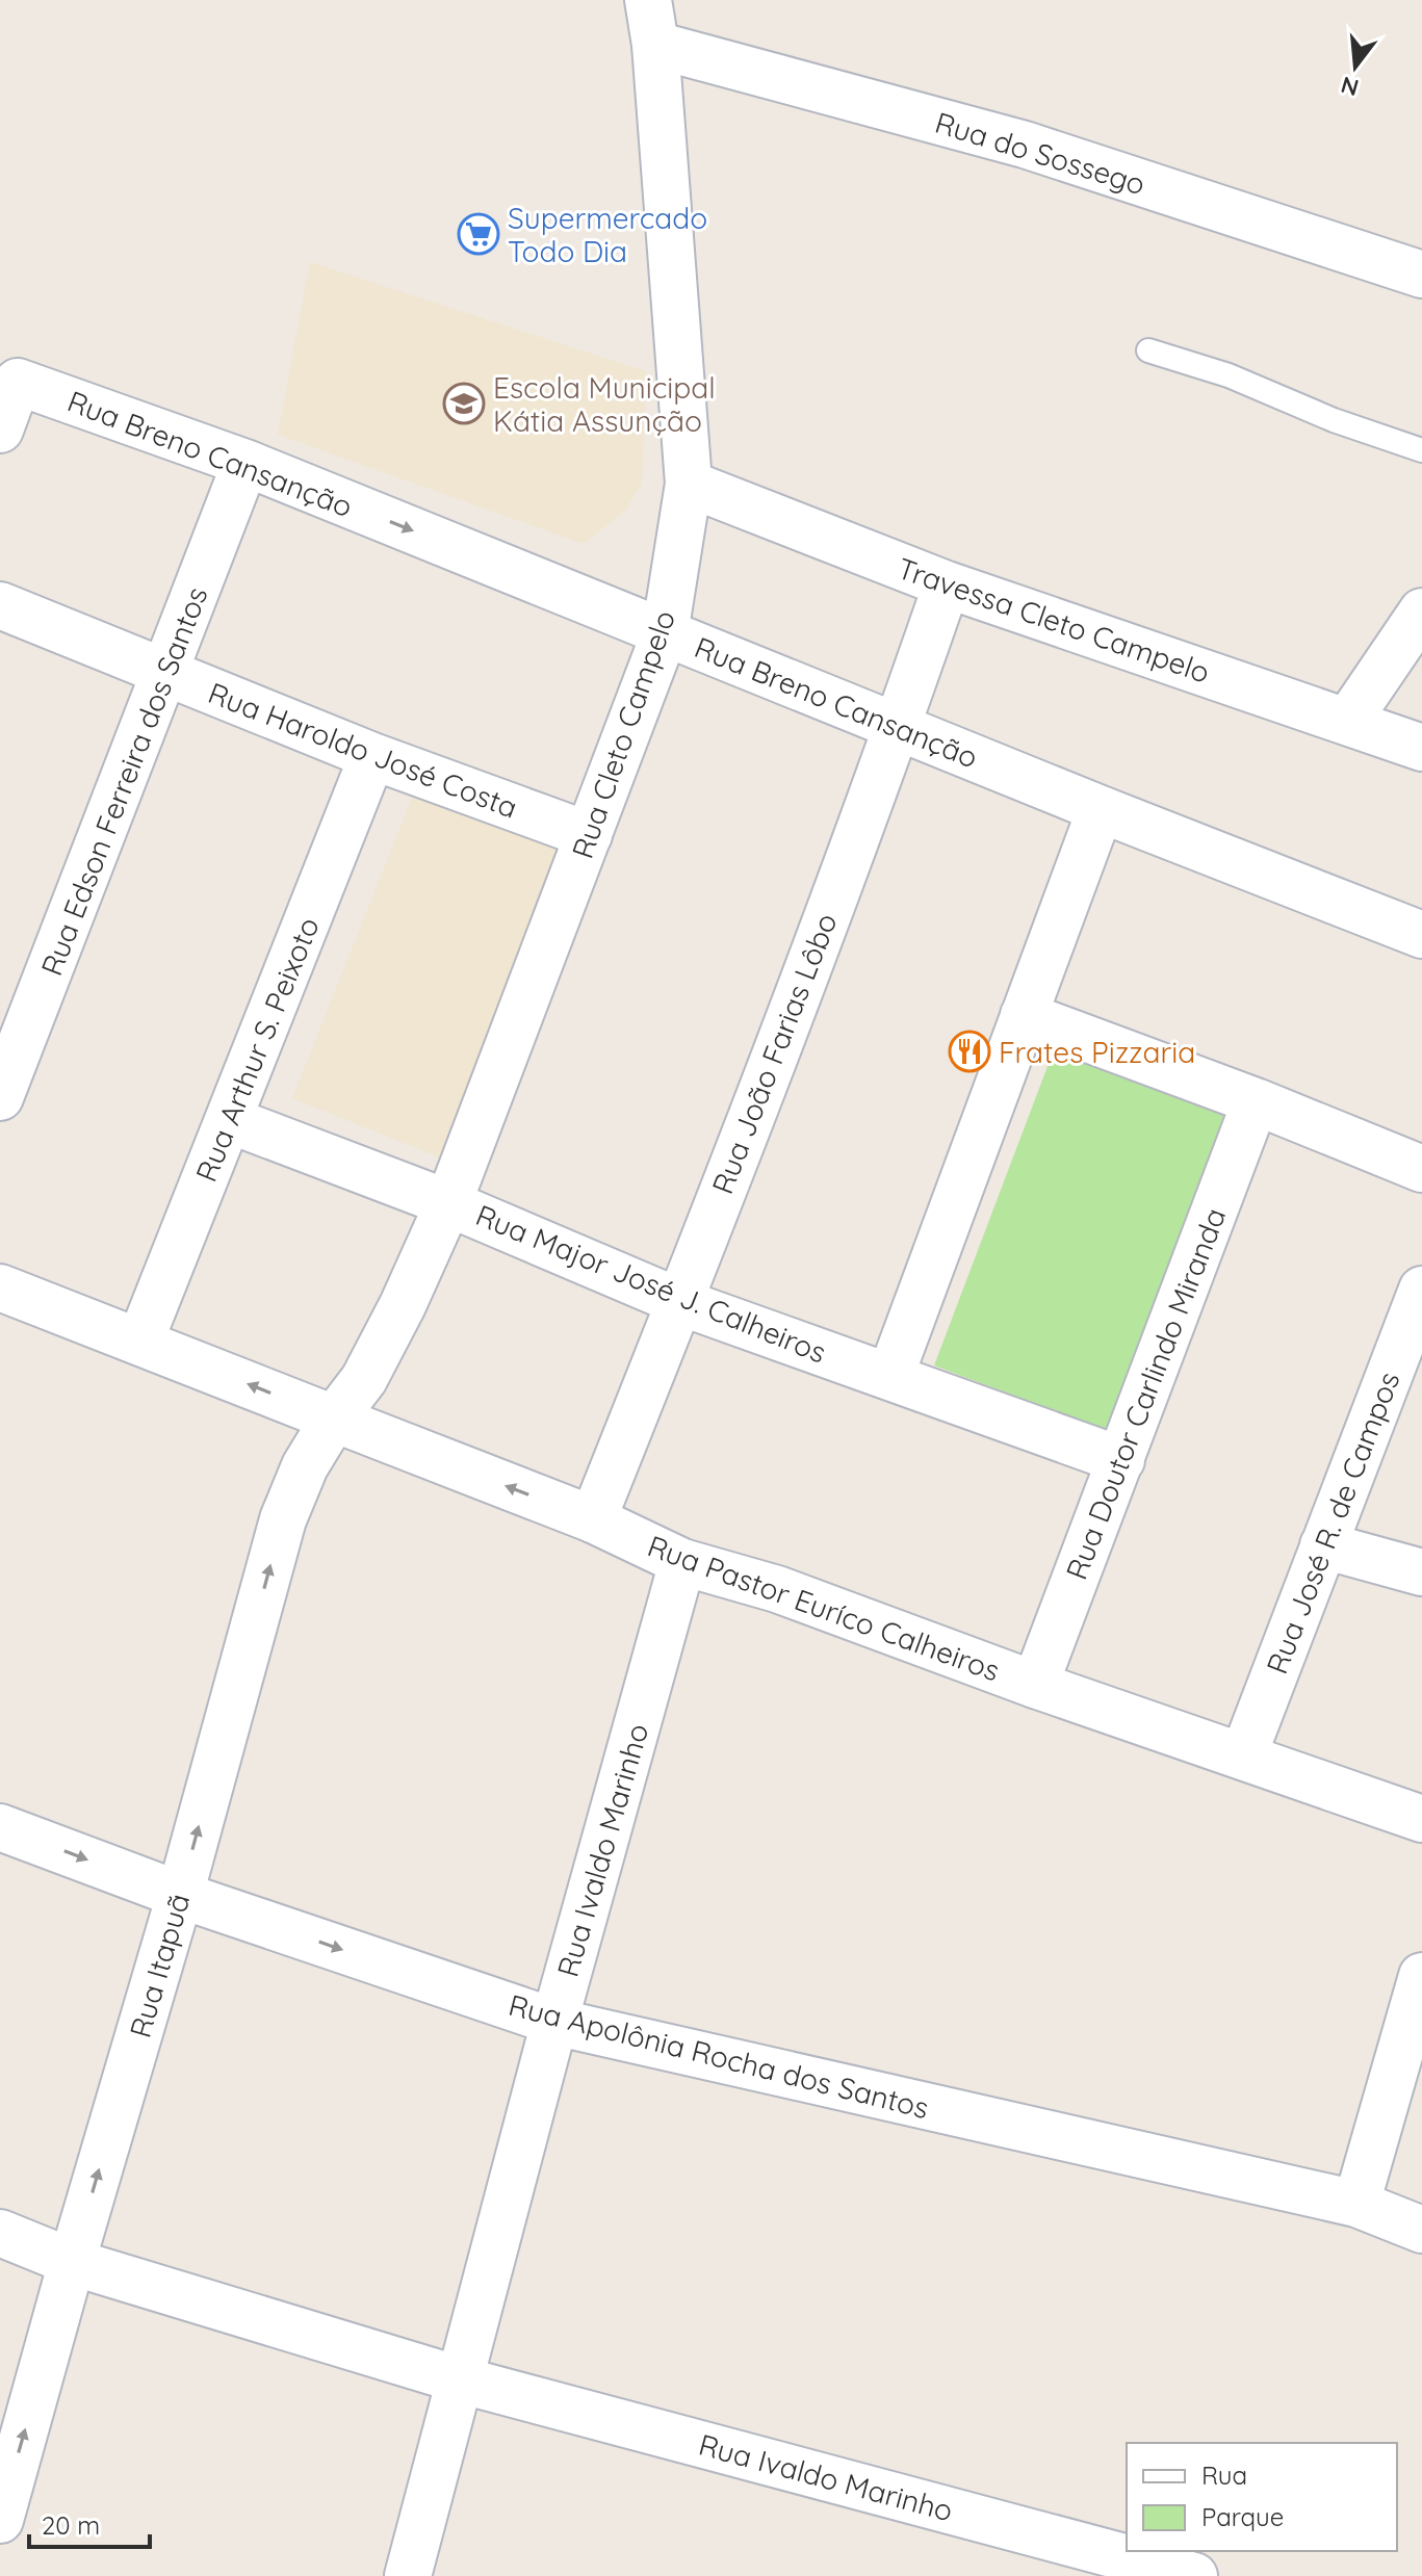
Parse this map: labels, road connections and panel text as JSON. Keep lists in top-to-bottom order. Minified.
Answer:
{"streets":{"street":["Rua do Sossego","Rua Breno Cansanção","Travessa Cleto Campelo","Rua Cleto Campelo","Rua Haroldo José Costa","Rua Edson Ferreira dos Santos","Rua Arthur S. Peixoto","Rua João Farias Lôbo","Rua Major José J. Calheiros","Rua Doutor Carlindo Miranda","Rua José R. de Campos","Rua Pastor Euríco Calheiros","Rua Ivaldo Marinho","Rua Itapuã","Rua Apolônia Rocha dos Santos"]},"crossings":[["Rua do Sossego","Rua Cleto Campelo"],["Rua Breno Cansanção","Rua Cleto Campelo"],["Rua Breno Cansanção","Rua Edson Ferreira dos Santos"],["Rua Breno Cansanção","Rua João Farias Lôbo"],["Travessa Cleto Campelo","Rua Cleto Campelo"],["Travessa Cleto Campelo","Rua João Farias Lôbo"],["Rua Cleto Campelo","Rua Haroldo José Costa"],["Rua Cleto Campelo","Rua Major José J. Calheiros"],["Rua Cleto Campelo","Rua Pastor Euríco Calheiros"],["Rua Cleto Campelo","Rua Itapuã"],["Rua Haroldo José Costa","Rua Edson Ferreira dos Santos"],["Rua Haroldo José Costa","Rua Arthur S. Peixoto"],["Rua Arthur S. Peixoto","Rua Major José J. Calheiros"],["Rua Arthur S. Peixoto","Rua Pastor Euríco Calheiros"],["Rua João Farias Lôbo","Rua Major José J. Calheiros"],["Rua João Farias Lôbo","Rua Pastor Euríco Calheiros"],["Rua Major José J. Calheiros","Rua Doutor Carlindo Miranda"],["Rua Doutor Carlindo Miranda","Rua Pastor Euríco Calheiros"],["Rua José R. de Campos","Rua Pastor Euríco Calheiros"],["Rua Pastor Euríco Calheiros","Rua Ivaldo Marinho"],["Rua Pastor Euríco Calheiros","Rua Itapuã"],["Rua Ivaldo Marinho","Rua Itapuã"],["Rua Ivaldo Marinho","Rua Apolônia Rocha dos Santos"],["Rua Itapuã","Rua Apolônia Rocha dos Santos"]],"one_way":["Rua Itapuã","Rua Apolônia Rocha dos Santos"],"places":{"supermarket":["Supermercado Todo Dia"],"school or university":["Escola Municipal Kátia Assunção"],"restaurant":["Frates Pizzaria"]},"legend":["Rua","Parque"],"scale_bar":"20 m","north":"bottom"}
